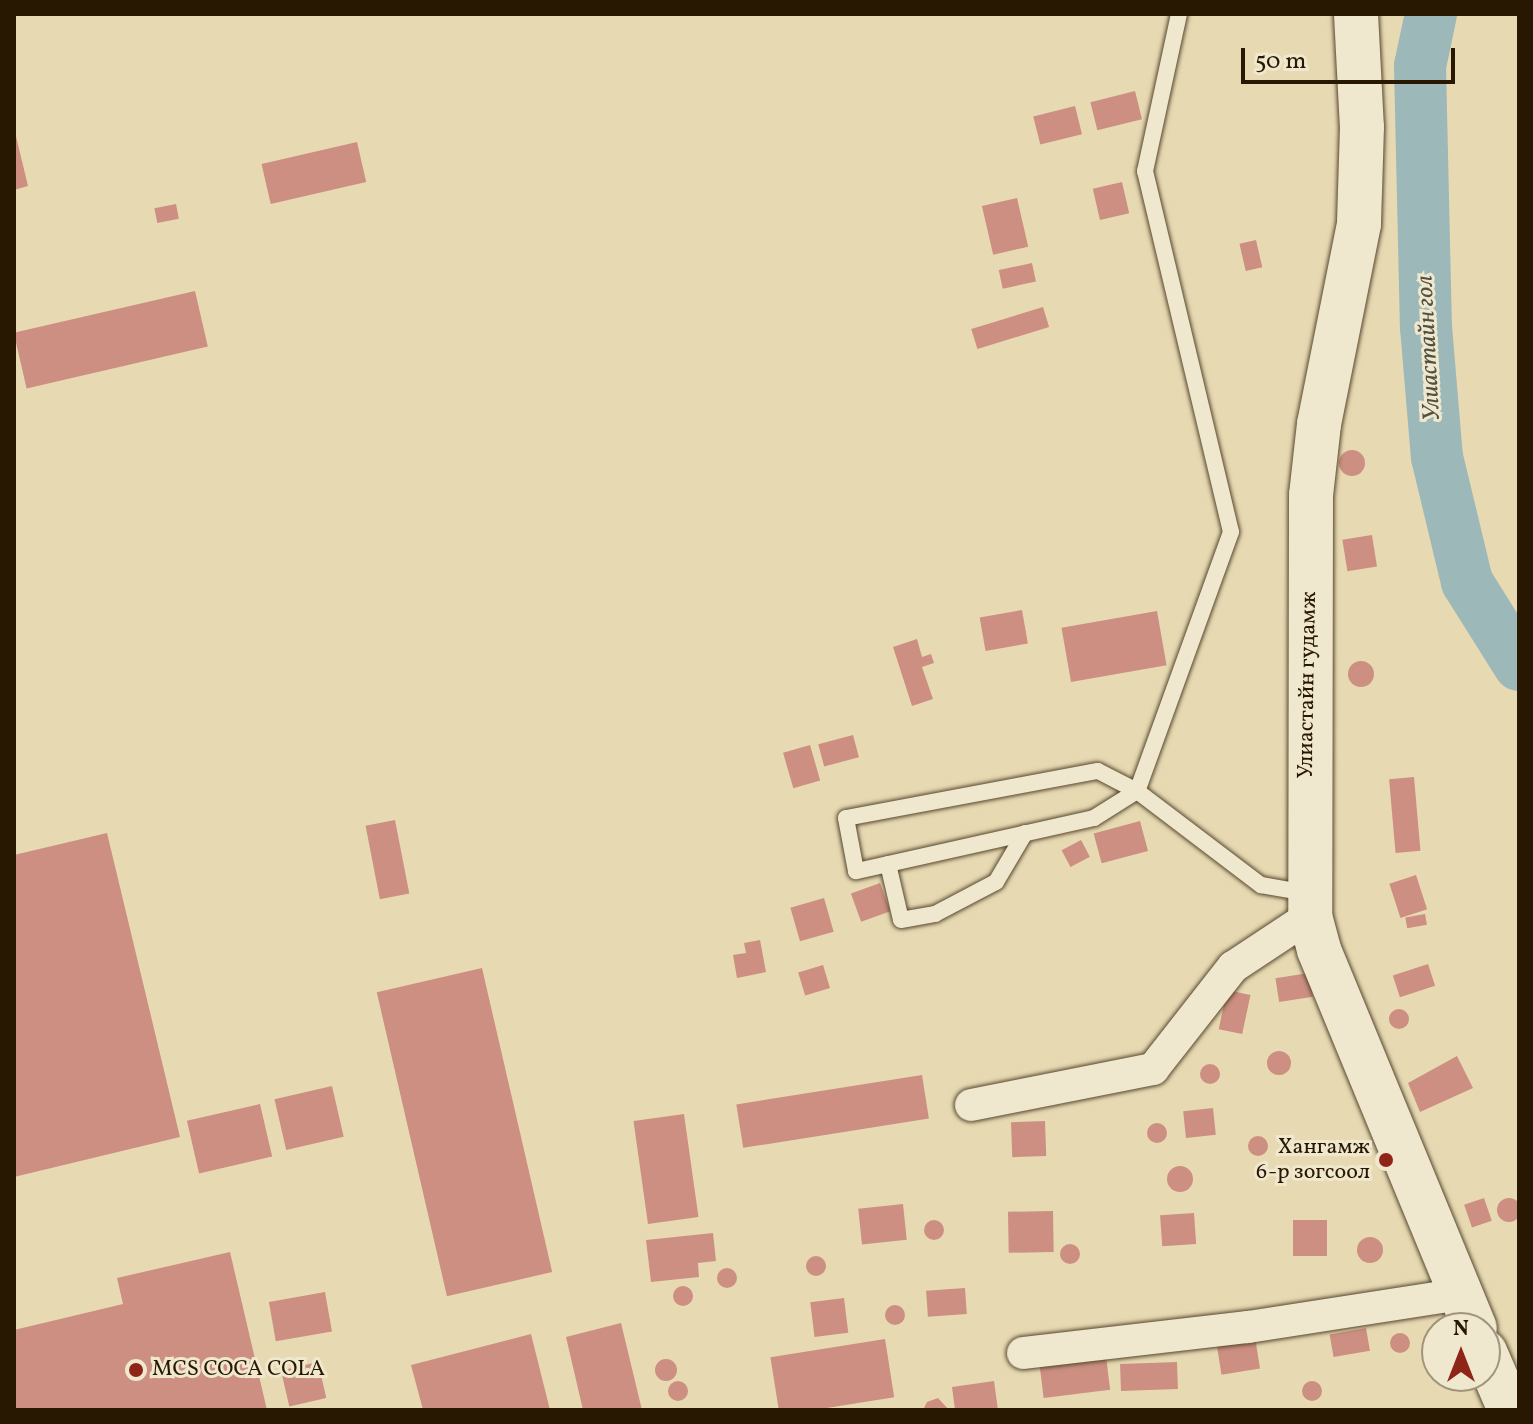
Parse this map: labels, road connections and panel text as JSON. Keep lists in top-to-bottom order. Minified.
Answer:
{"streets":{"main road":["Улиастайн гудамж"]},"water":["Улиастайн гол"],"places":["Хангамж 6-р зогсоол","MCS COCA COLA"],"scale_bar":"50 m","north":"top"}
